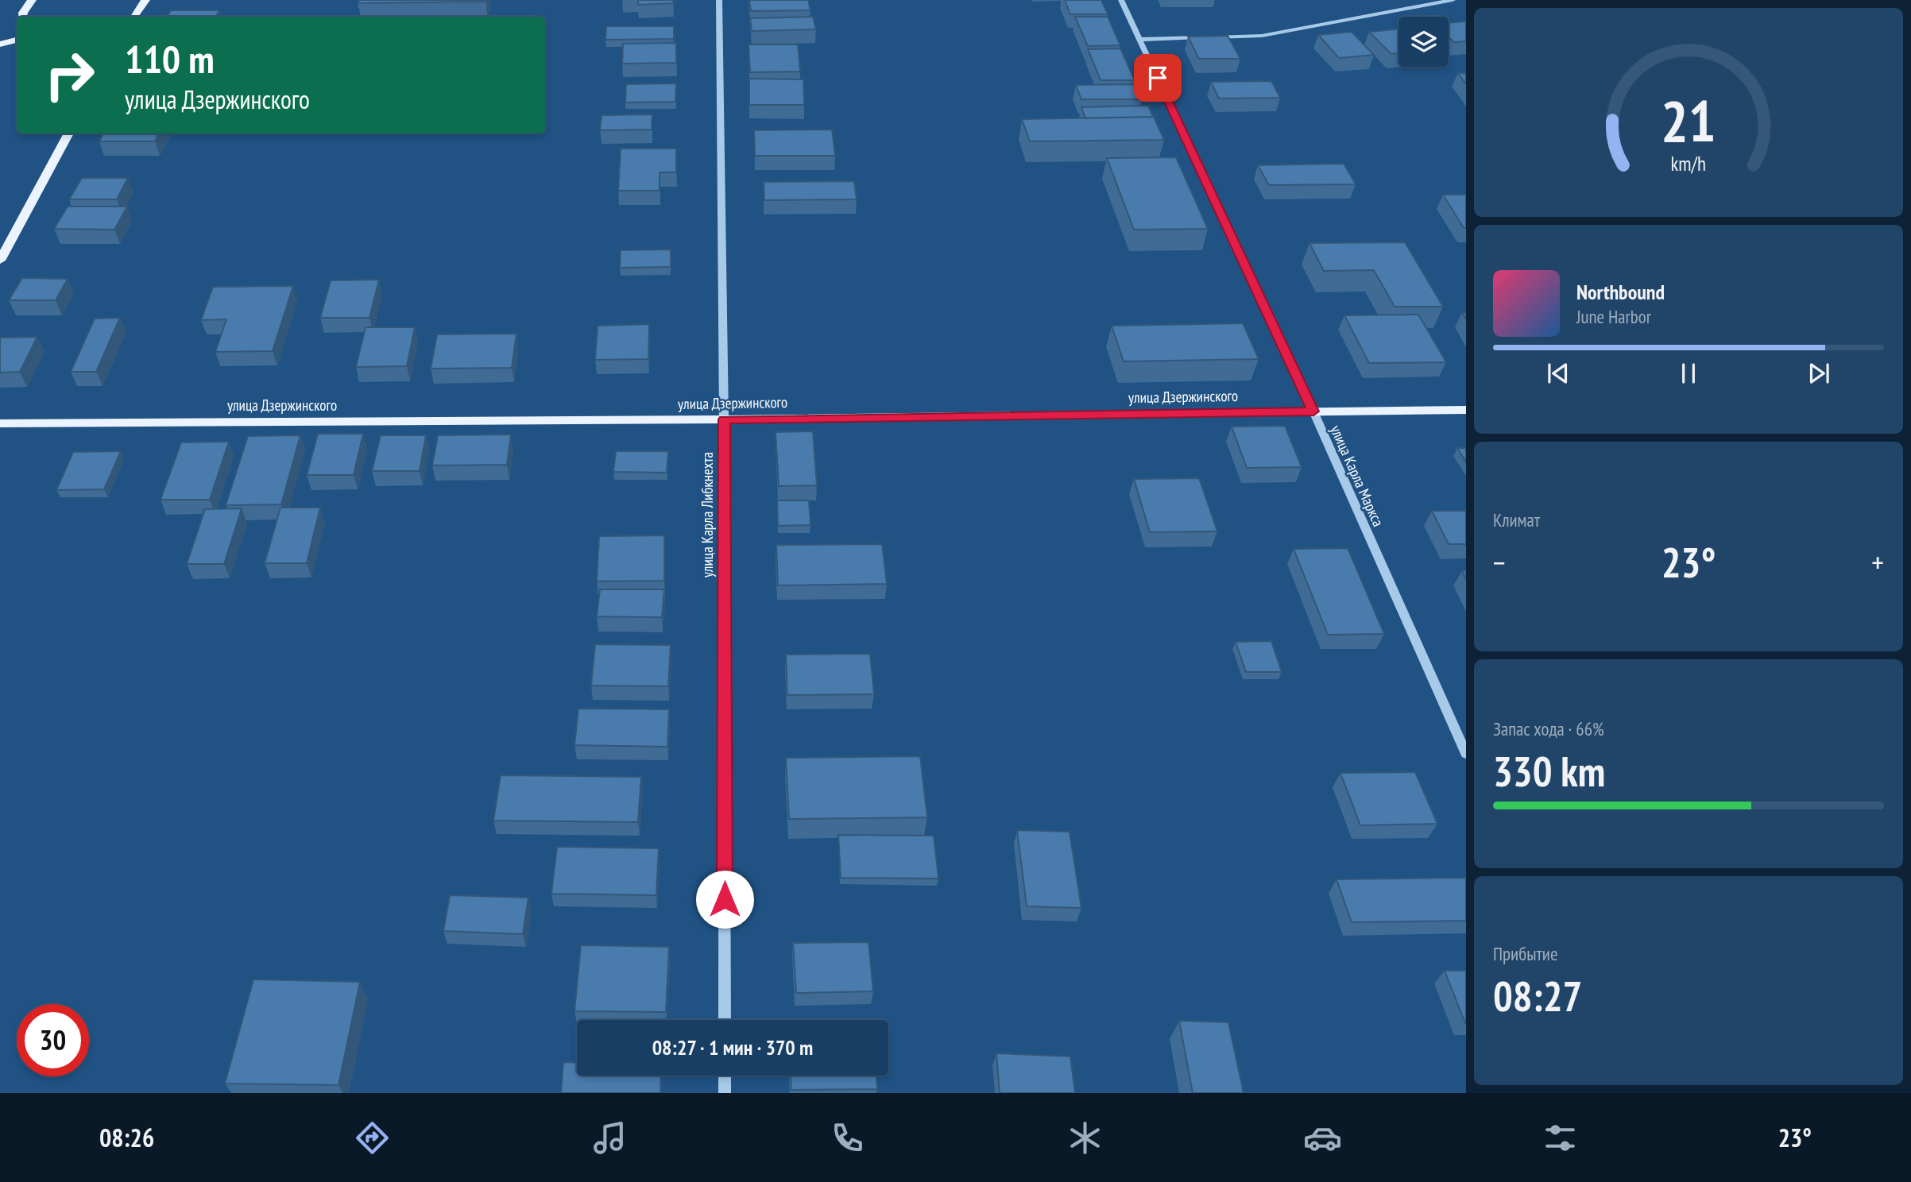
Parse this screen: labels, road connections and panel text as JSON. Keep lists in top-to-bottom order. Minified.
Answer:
{"streets":{"main road":["улица Дзержинского"],"street":["улица Карла Маркса","улица Карла Либкнехта"]},"crossings":[["улица Дзержинского","улица Карла Маркса"],["улица Дзержинского","улица Карла Либкнехта"]],"page":{"turn":["110 m","улица Дзержинского"],"song":["Northbound","June Harbor"],"tile":["Климат",["Запас хода · 66%","330 km"],["Прибытие","08:27"]],"heat":["−","23°","+"],"limit":"30","trip":"08:27 · 1 мин · 370 m","tabs":["08:26","23°"],"gauge":["21","km/h"]}}
